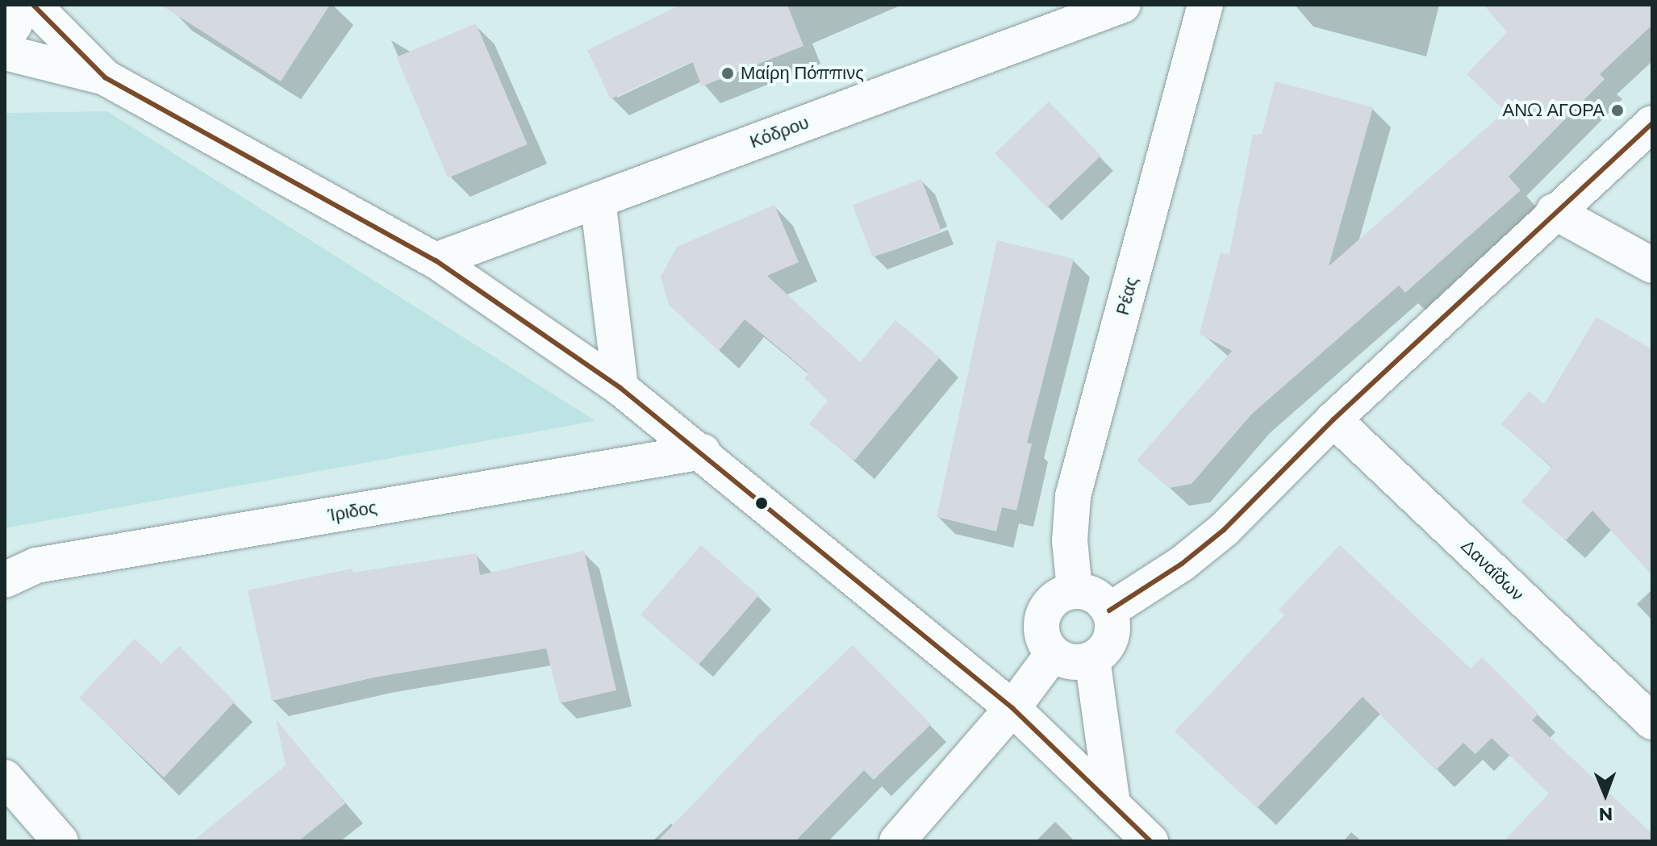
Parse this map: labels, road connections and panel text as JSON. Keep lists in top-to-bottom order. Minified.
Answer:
{"streets":{"street":["Κόδρου","Ρέας","Ίριδος","Δαναΐδων"]},"places":["Μαίρη Πόππινς","ΑΝΩ ΑΓΟΡΑ"],"north":"bottom"}
